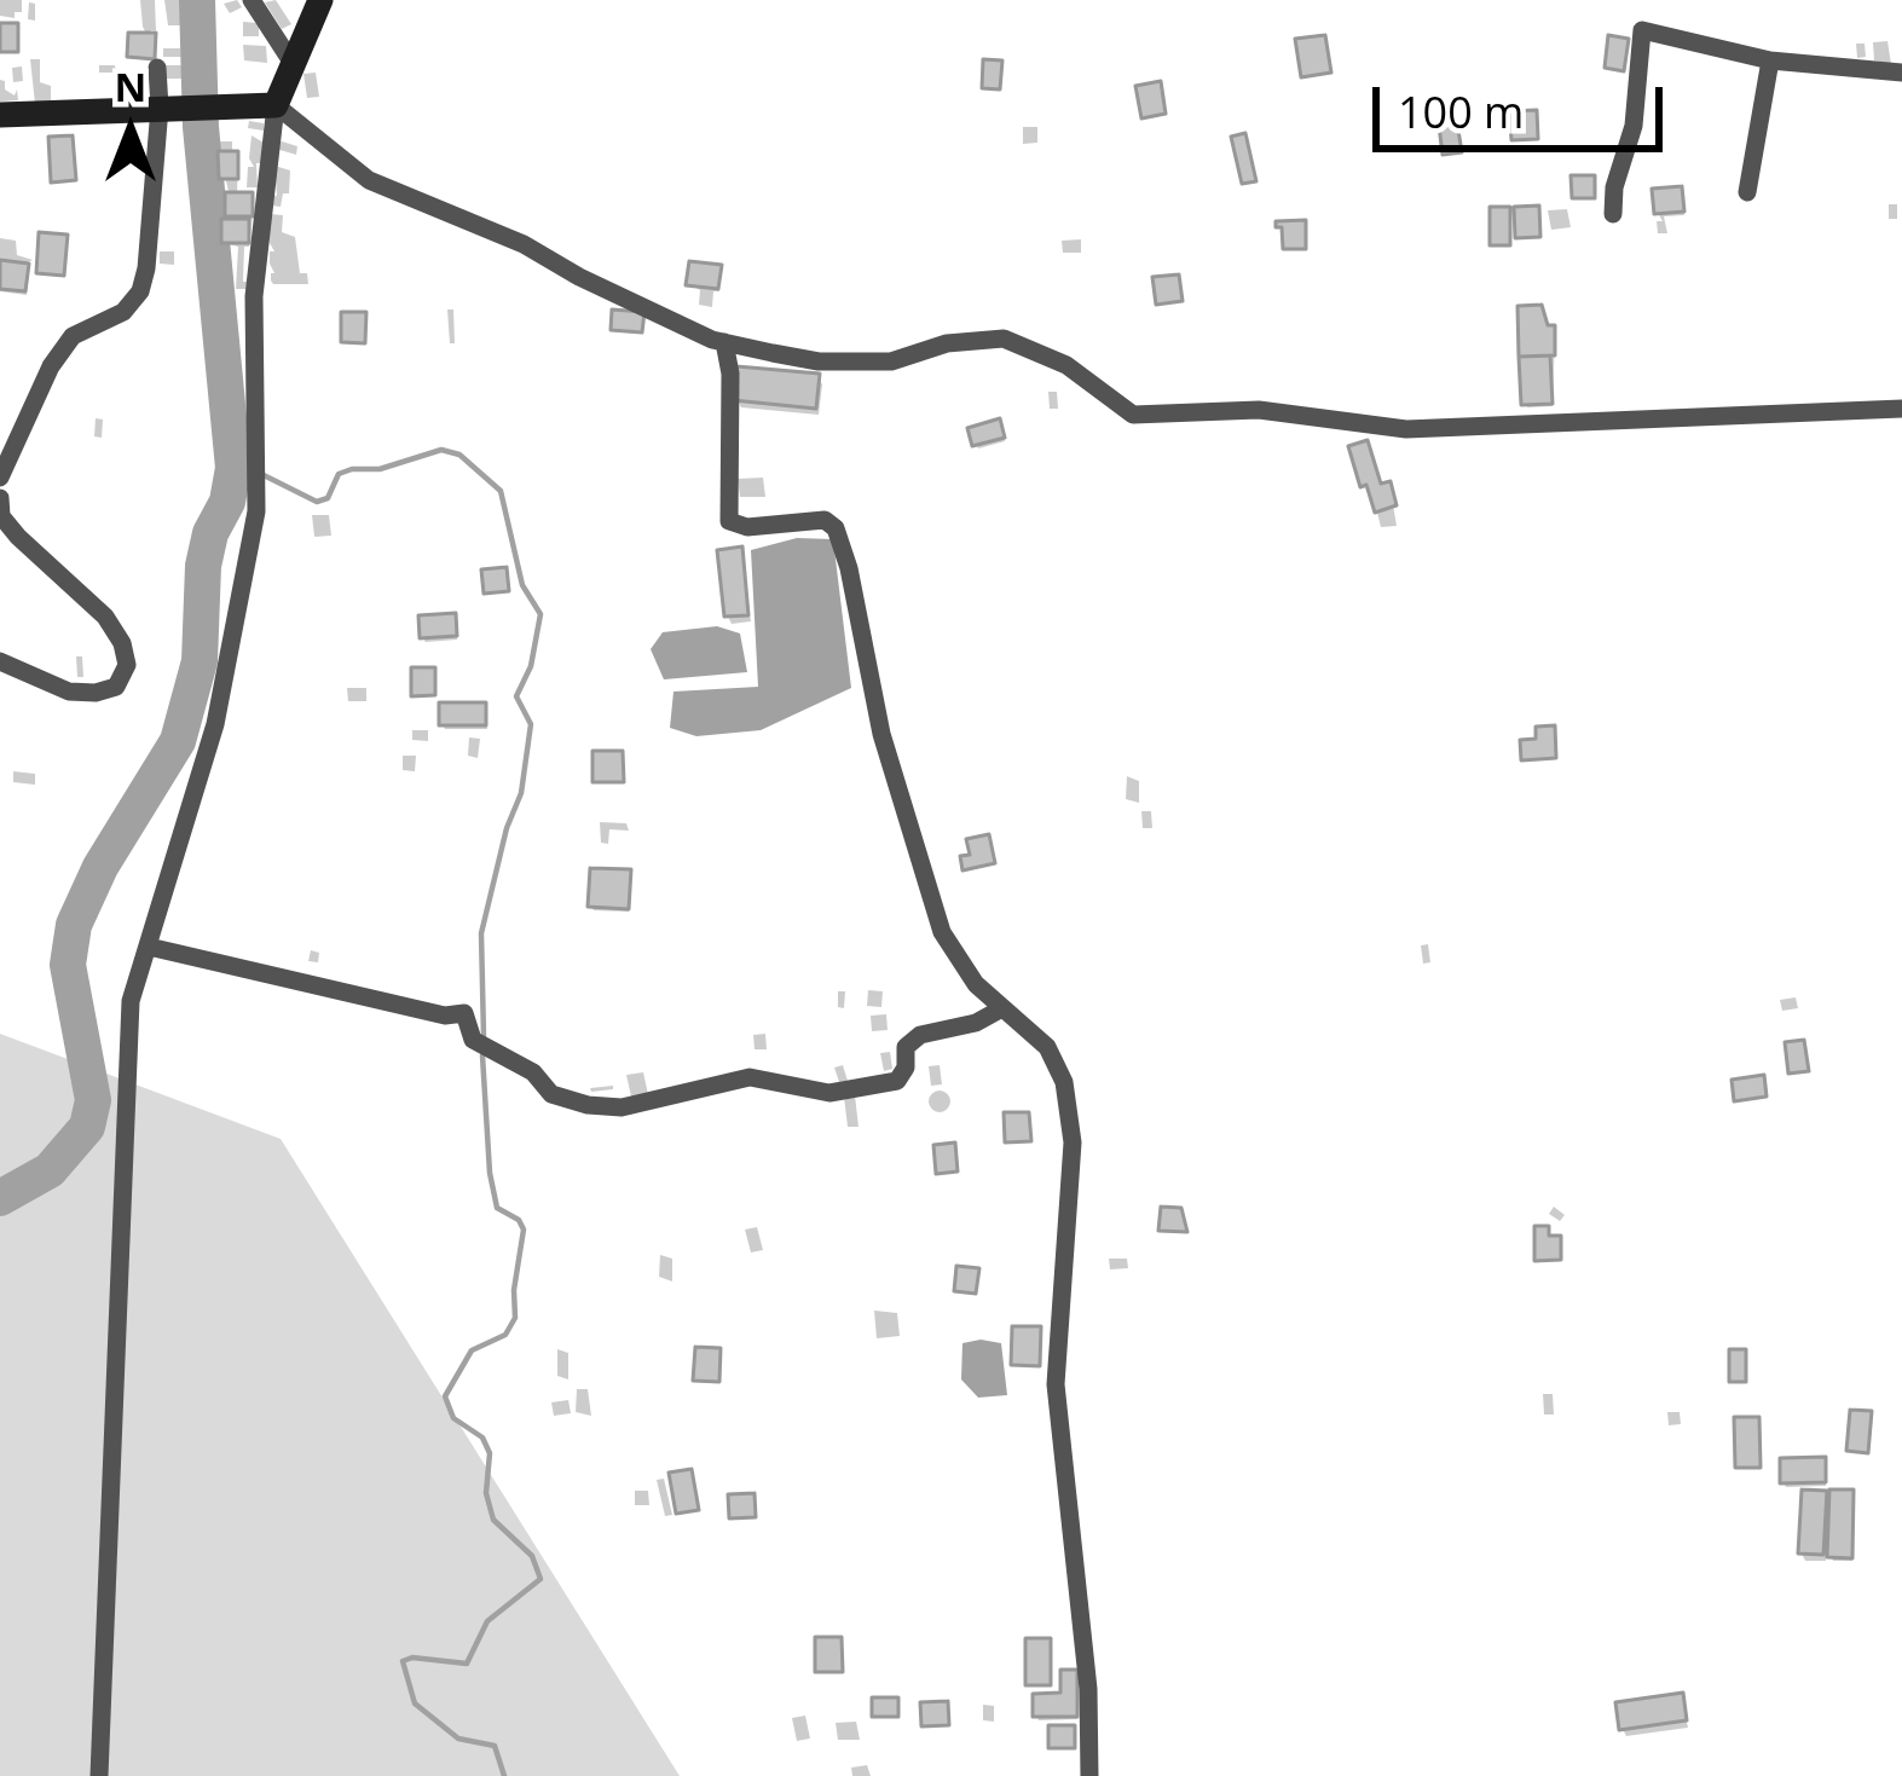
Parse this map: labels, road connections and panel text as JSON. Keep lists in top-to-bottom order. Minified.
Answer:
{"scale_bar":"100 m","north":"top"}
